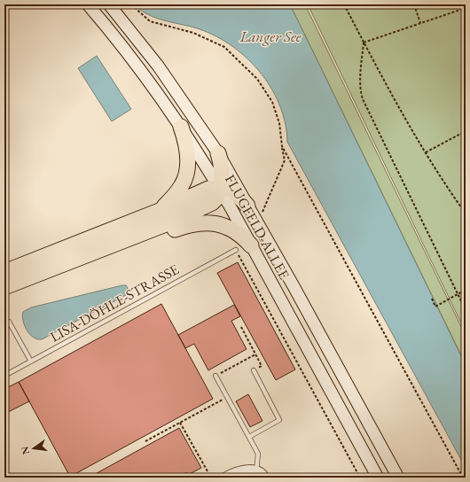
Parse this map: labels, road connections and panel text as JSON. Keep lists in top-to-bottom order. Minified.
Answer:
{"streets":{"main road":["FLUGFELD-ALLEE"],"lane":["LISA-DÖHLE-STRASSE"]},"water":["Langer See"],"north":"left"}
